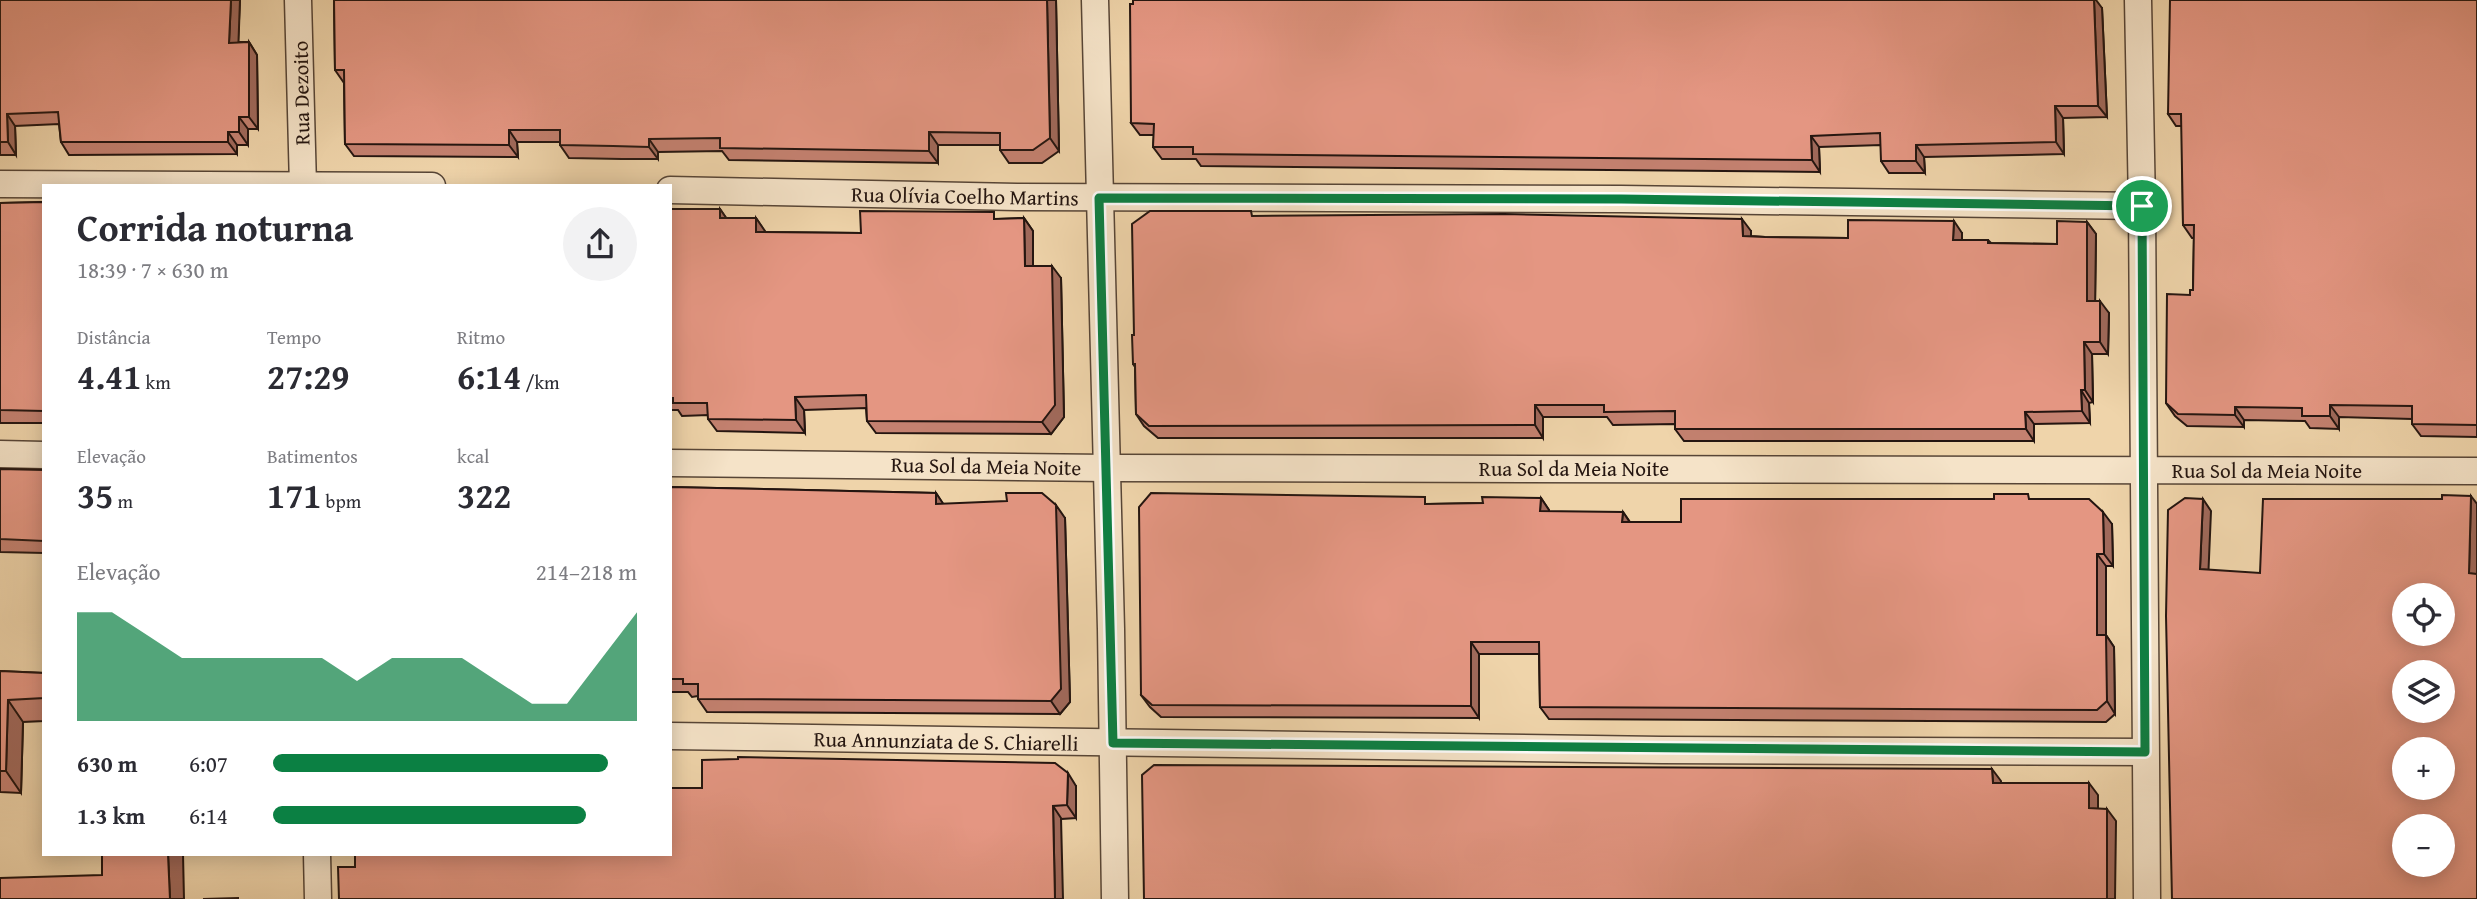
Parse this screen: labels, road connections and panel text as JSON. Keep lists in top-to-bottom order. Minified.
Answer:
{"streets":{"street":["Rua Dezoito","Rua Olívia Coelho Martins","Rua Sol da Meia Noite","Rua Annunziata de S. Chiarelli"]},"page":{"heading":["Corrida noturna","18:39 · 7 × 630 m"],"stats":[["Distância","4.41 km"],["Tempo","27:29"],["Ritmo","6:14 /km"],["Elevação","35 m"],["Batimentos","171 bpm"],["kcal","322"]],"chart":["Elevação","214–218 m"],"map_buttons":["+","−"],"list":[{"name":"630 m","note":"6:07"},{"name":"1.3 km","note":"6:14"}]}}
